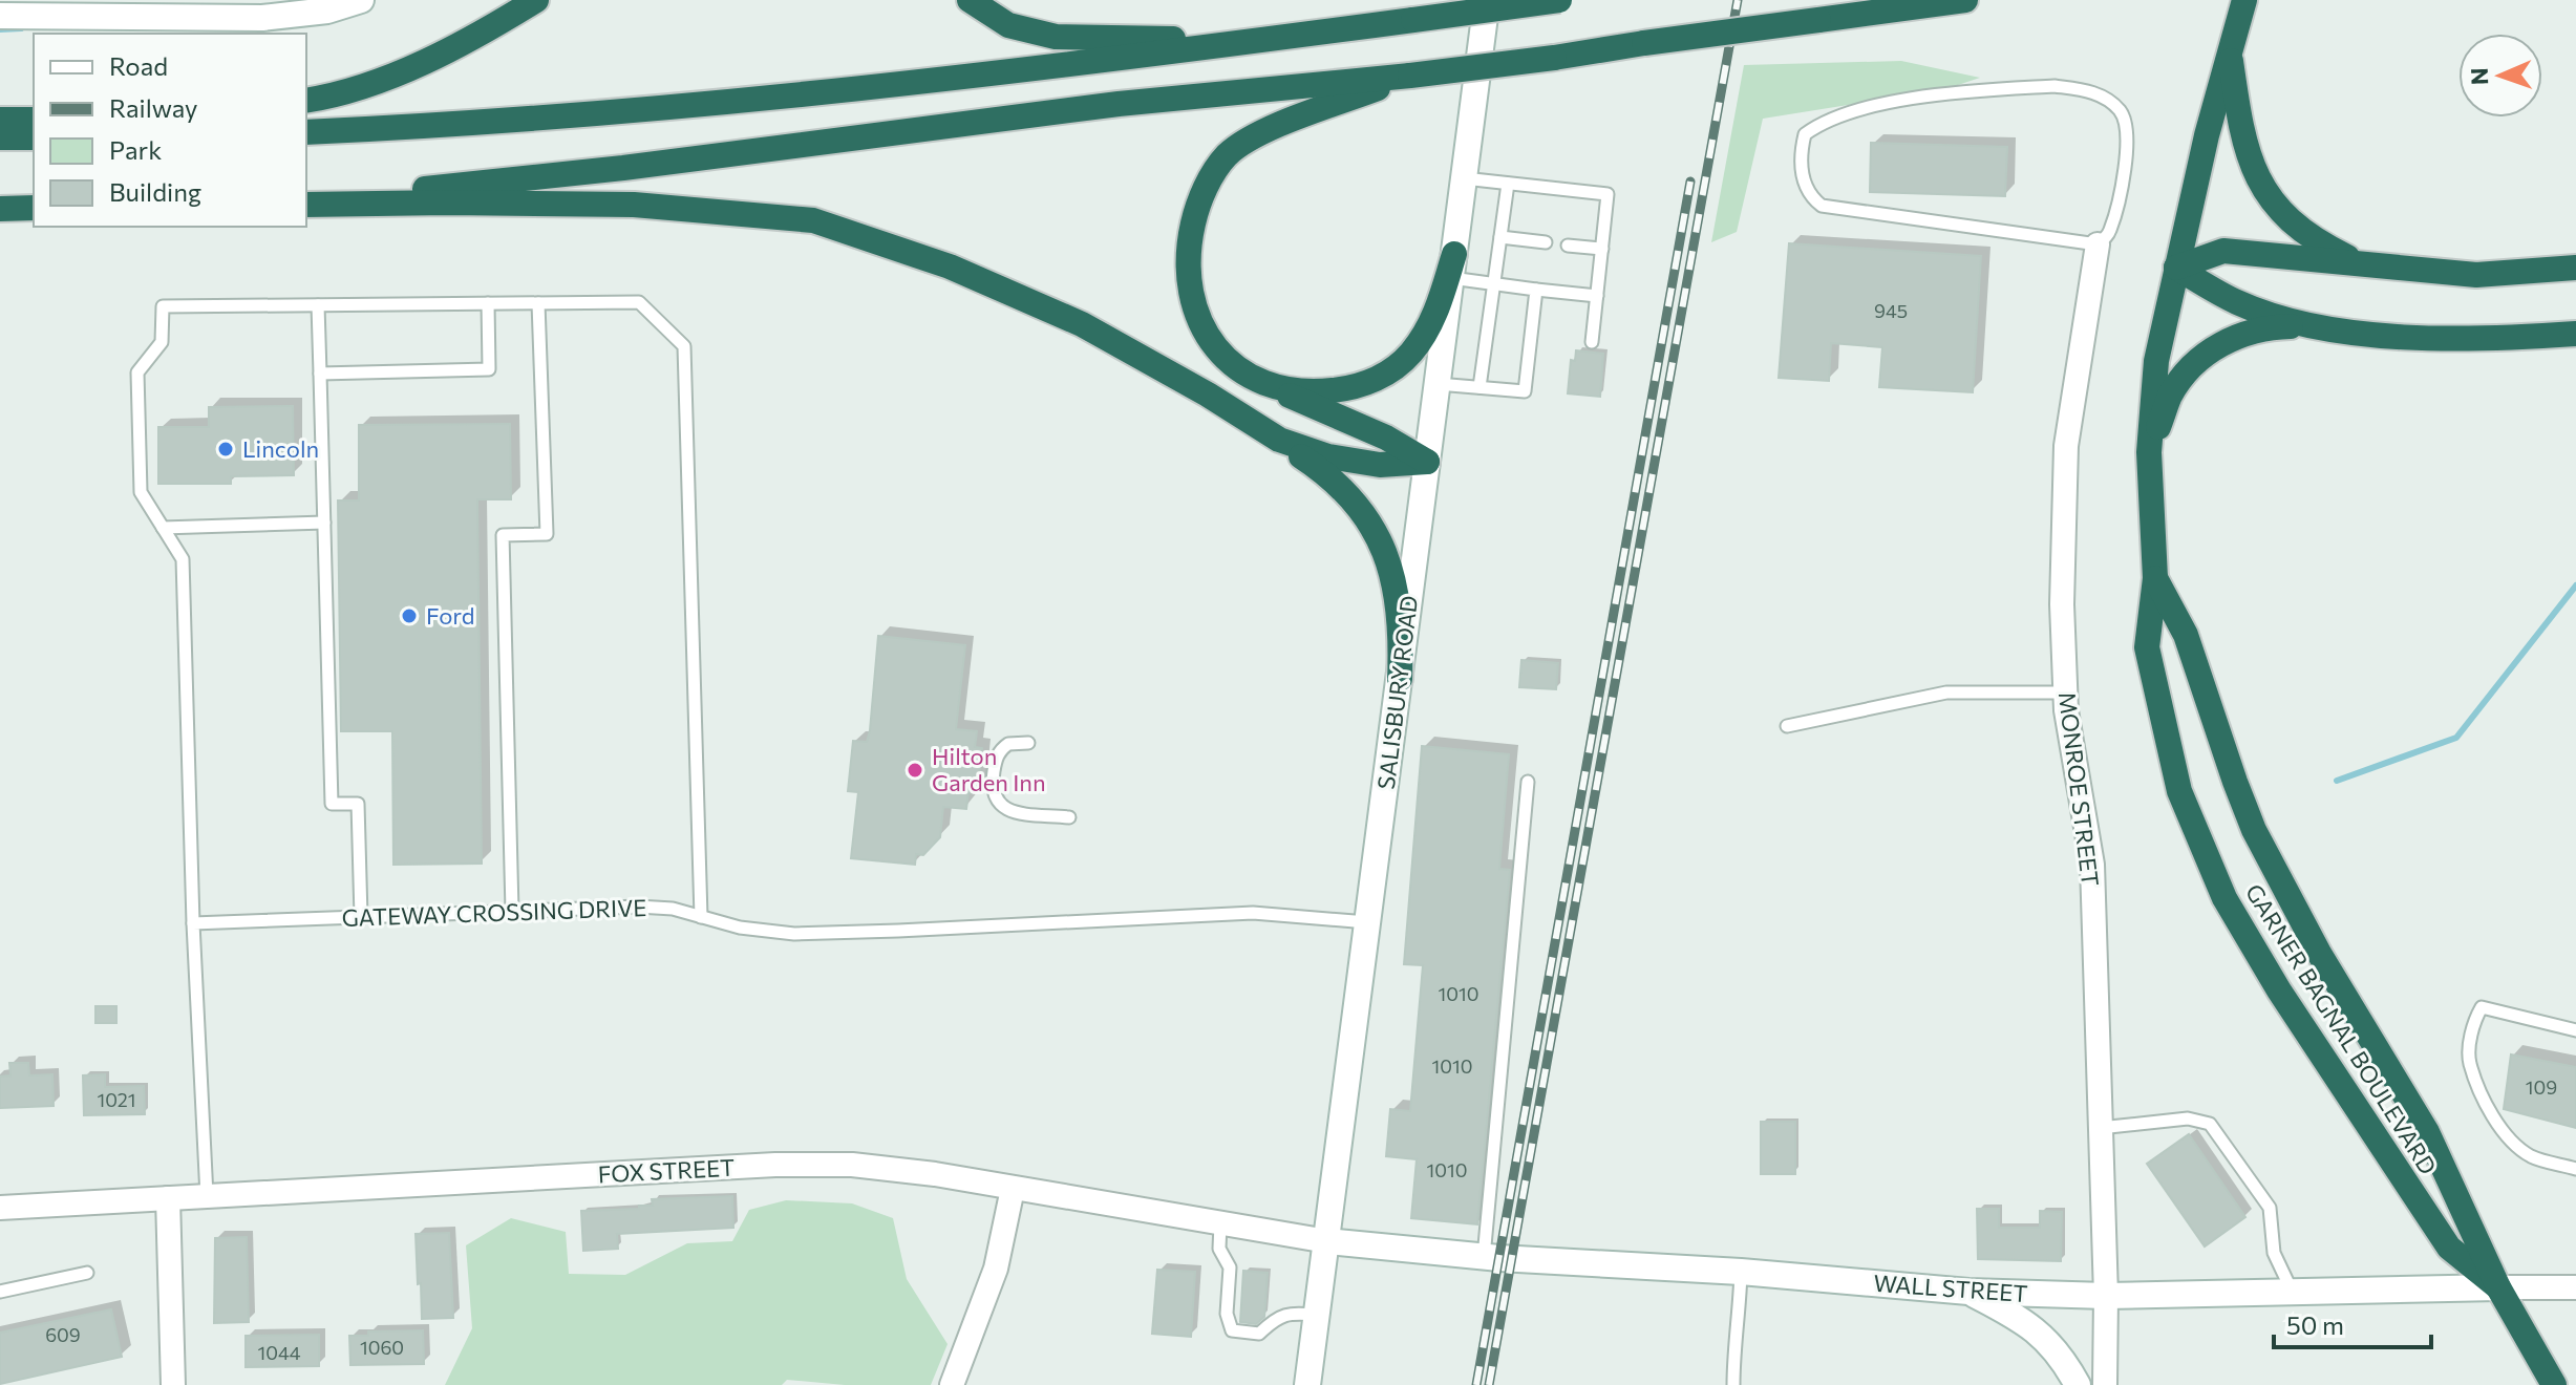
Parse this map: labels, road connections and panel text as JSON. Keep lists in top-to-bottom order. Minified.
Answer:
{"streets":{"highway":["GARNER BAGNAL BOULEVARD"],"street":["SALISBURY ROAD","MONROE STREET","FOX STREET","WALL STREET"],"lane":["GATEWAY CROSSING DRIVE"]},"crossings":[["SALISBURY ROAD","GATEWAY CROSSING DRIVE"],["SALISBURY ROAD","FOX STREET"],["SALISBURY ROAD","WALL STREET"],["MONROE STREET","WALL STREET"],["GARNER BAGNAL BOULEVARD","WALL STREET"],["FOX STREET","WALL STREET"]],"places":["Lincoln","Ford","Hilton Garden Inn"],"house_numbers":["945","1010","1010","109","1021","1010","609","1060","1044"],"legend":["Road","Railway","Park","Building"],"scale_bar":"50 m","north":"left"}
